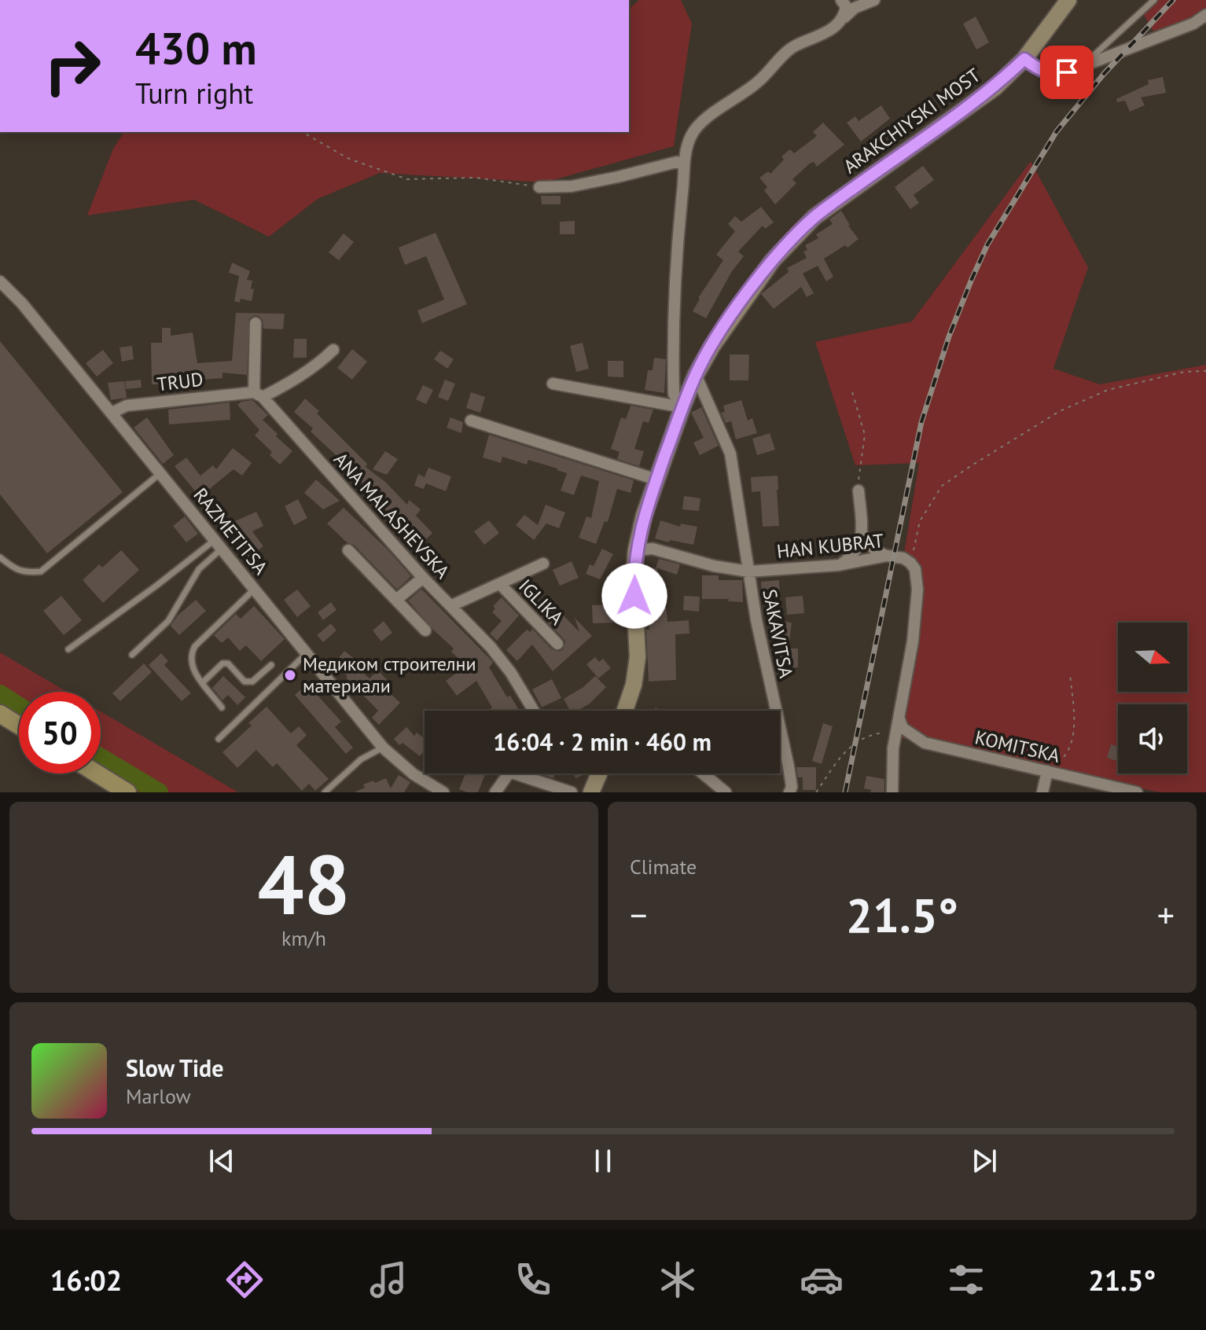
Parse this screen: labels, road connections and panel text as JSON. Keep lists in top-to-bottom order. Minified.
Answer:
{"streets":{"main road":["ARAKCHIYSKI MOST"],"street":["TRUD","ANA MALASHEVSKA","RAZMETITSA","HAN KUBRAT","IGLIKA","SAKAVITSA","KOMITSKA"]},"crossings":[["ARAKCHIYSKI MOST","HAN KUBRAT"],["ARAKCHIYSKI MOST","SAKAVITSA"],["TRUD","ANA MALASHEVSKA"],["TRUD","RAZMETITSA"],["HAN KUBRAT","SAKAVITSA"],["HAN KUBRAT","KOMITSKA"]],"places":["Медиком строителни материали"],"north":"right","page":{"turn":["430 m","Turn right"],"limit":"50","trip":"16:04 · 2 min · 460 m","tile":[["48","km/h"],"Climate"],"heat":["−","21.5°","+"],"song":["Slow Tide","Marlow"],"tabs":["16:02","21.5°"]}}
